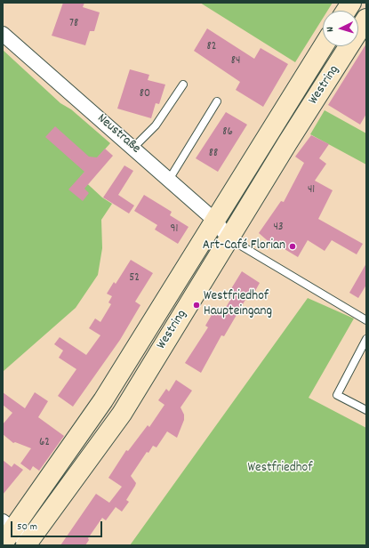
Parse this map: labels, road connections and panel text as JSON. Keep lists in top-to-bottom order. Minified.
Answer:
{"streets":{"main road":["Westring"],"street":["Neustraße"]},"crossings":[["Westring","Neustraße"]],"parks":["Westfriedhof"],"places":["Art-Café Florian","Westfriedhof Haupteingang"],"house_numbers":["78","82","84","80","86","88","41","43","91","52","62"],"scale_bar":"50 m","north":"left"}
